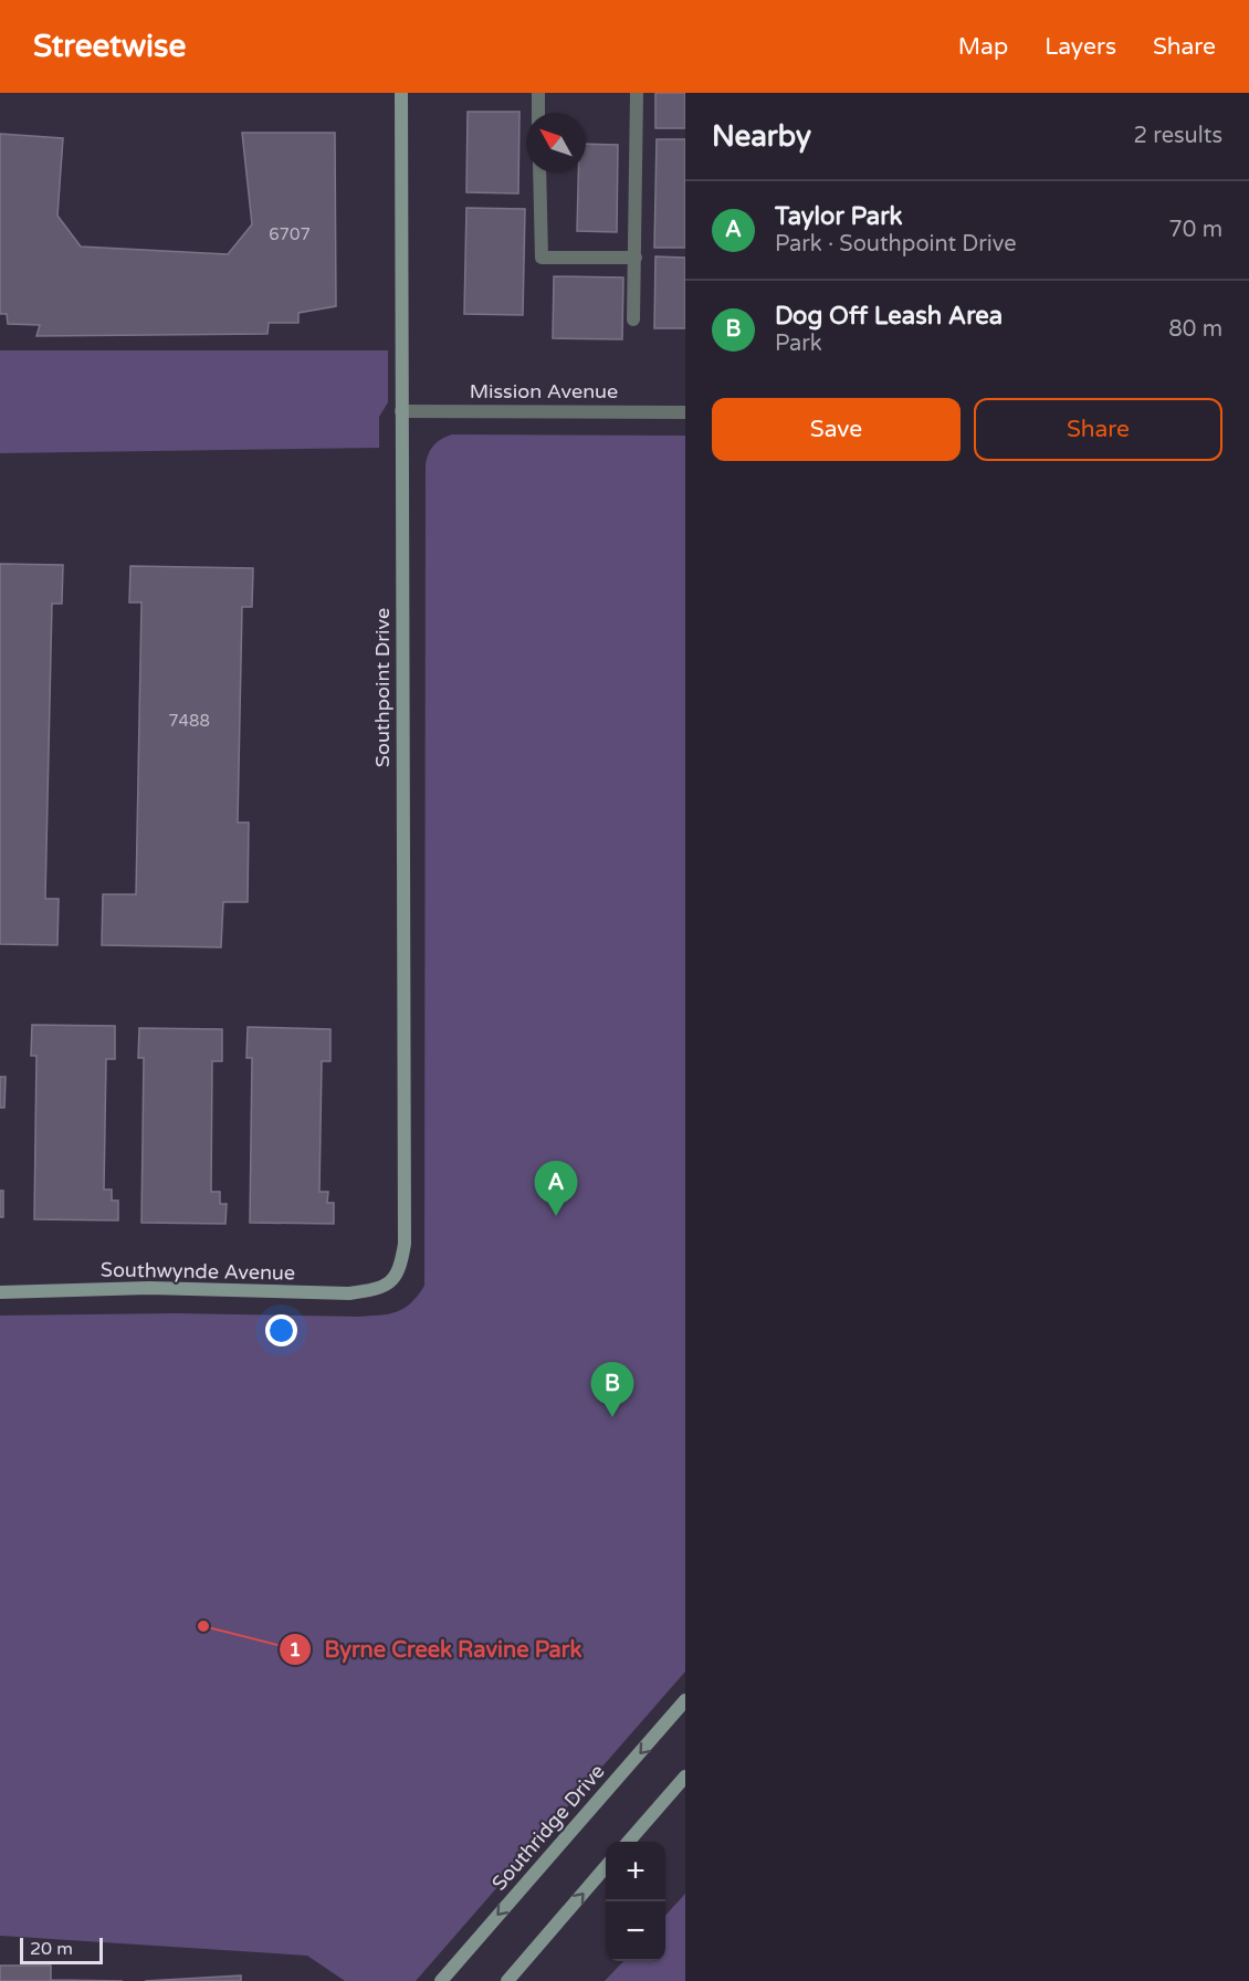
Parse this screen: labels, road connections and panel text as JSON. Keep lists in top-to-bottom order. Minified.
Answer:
{"streets":{"street":["Mission Avenue","Southpoint Drive","Southwynde Avenue","Southridge Drive"]},"crossings":[["Mission Avenue","Southpoint Drive"],["Southpoint Drive","Southwynde Avenue"]],"places":["Byrne Creek Ravine Park"],"house_numbers":["6707","7488"],"scale_bar":"20 m","north":"top left","page":{"header":"Streetwise","nav":["Map","Layers","Share"],"heading":["Nearby","2 results"],"list":[{"mark":"A","name":"Taylor Park","note":"Park · Southpoint Drive","value":"70 m"},{"mark":"B","name":"Dog Off Leash Area","note":"Park","value":"80 m"}],"buttons":["Save","Share"],"pins":["A","B"],"map_buttons":["+","−"],"scale":"20 m"}}
